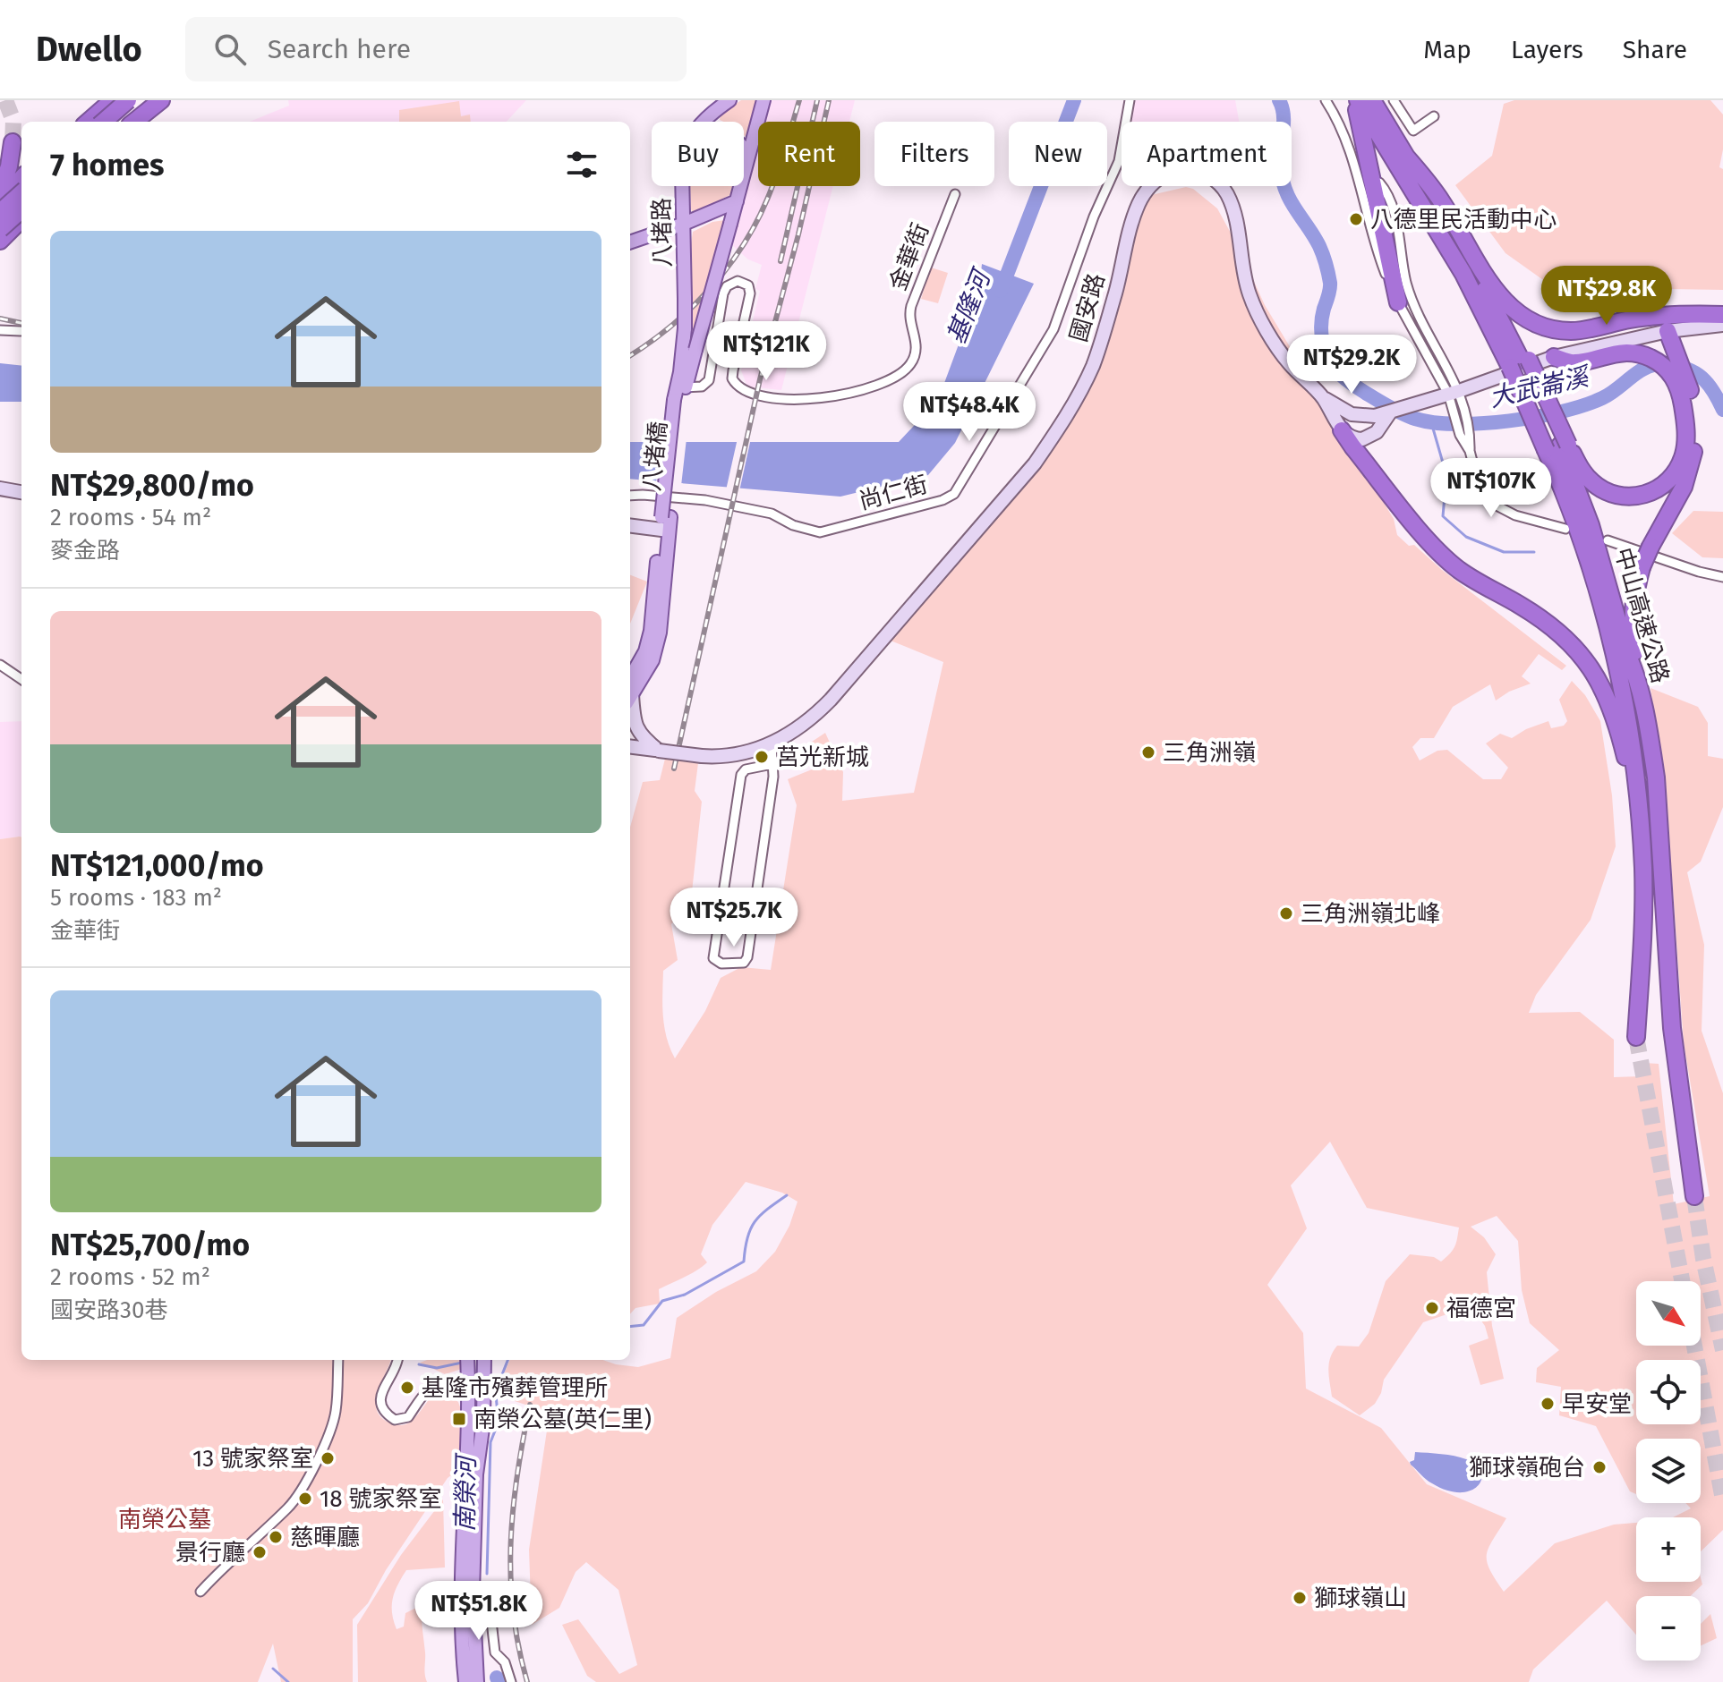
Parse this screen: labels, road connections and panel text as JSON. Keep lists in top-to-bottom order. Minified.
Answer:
{"streets":{"highway":["中山高速公路"],"main road":["八堵路","八堵橋"],"street":["金華街","國安路","尚仁街"]},"crossings":[["八堵路","金華街"],["八堵路","八堵橋"],["金華街","八堵橋"]],"water":["基隆河","大武崙溪","南榮河"],"parks":["南榮公墓"],"places":{"other":["八德里民活動中心","三角洲嶺","莒光新城","三角洲嶺北峰","福德宮","基隆市殯葬管理所","早安堂","13 號家祭室","獅球嶺砲台","18 號家祭室","慈暉廳","景行廳","獅球嶺山"],"transit":["南榮公墓(英仁里)"]},"north":"bottom right","page":{"header":"Dwello","search":"Search here","nav":["Map","Layers","Share"],"chip":["Buy","Rent","Filters","New","Apartment"],"heading":"7 homes","list":[{"name":"NT$29,800/mo","note":"2 rooms · 54 m² · 麥金路"},{"name":"NT$121,000/mo","note":"5 rooms · 183 m² · 金華街"},{"name":"NT$25,700/mo","note":"2 rooms · 52 m² · 國安路30巷"}],"price":["NT$29.8K","NT$121K","NT$29.2K","NT$48.4K","NT$107K","NT$25.7K","NT$51.8K"],"map_buttons":["+","−"]}}
